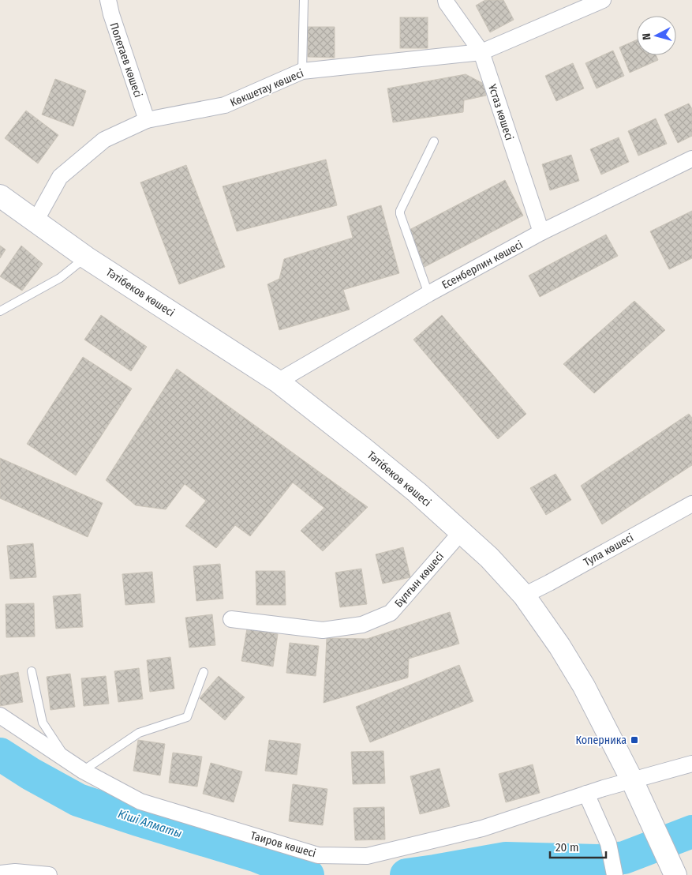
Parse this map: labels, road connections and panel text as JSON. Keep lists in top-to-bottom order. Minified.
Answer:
{"streets":{"main road":["Тәтібеков көшесі"],"street":["Полетаев көшесі","Көкшетау көшесі","Ұстаз көшесі","Есенберлин көшесі","Тула көшесі","Бұлғын көшесі","Таиров көшесі"]},"crossings":[["Полетаев көшесі","Көкшетау көшесі"],["Көкшетау көшесі","Ұстаз көшесі"],["Көкшетау көшесі","Тәтібеков көшесі"],["Ұстаз көшесі","Есенберлин көшесі"],["Есенберлин көшесі","Тәтібеков көшесі"],["Тәтібеков көшесі","Тула көшесі"],["Тәтібеков көшесі","Бұлғын көшесі"],["Тәтібеков көшесі","Таиров көшесі"]],"water":["Кіші Алматы"],"places":{"transit":["Коперника"]},"scale_bar":"20 m","north":"left"}
